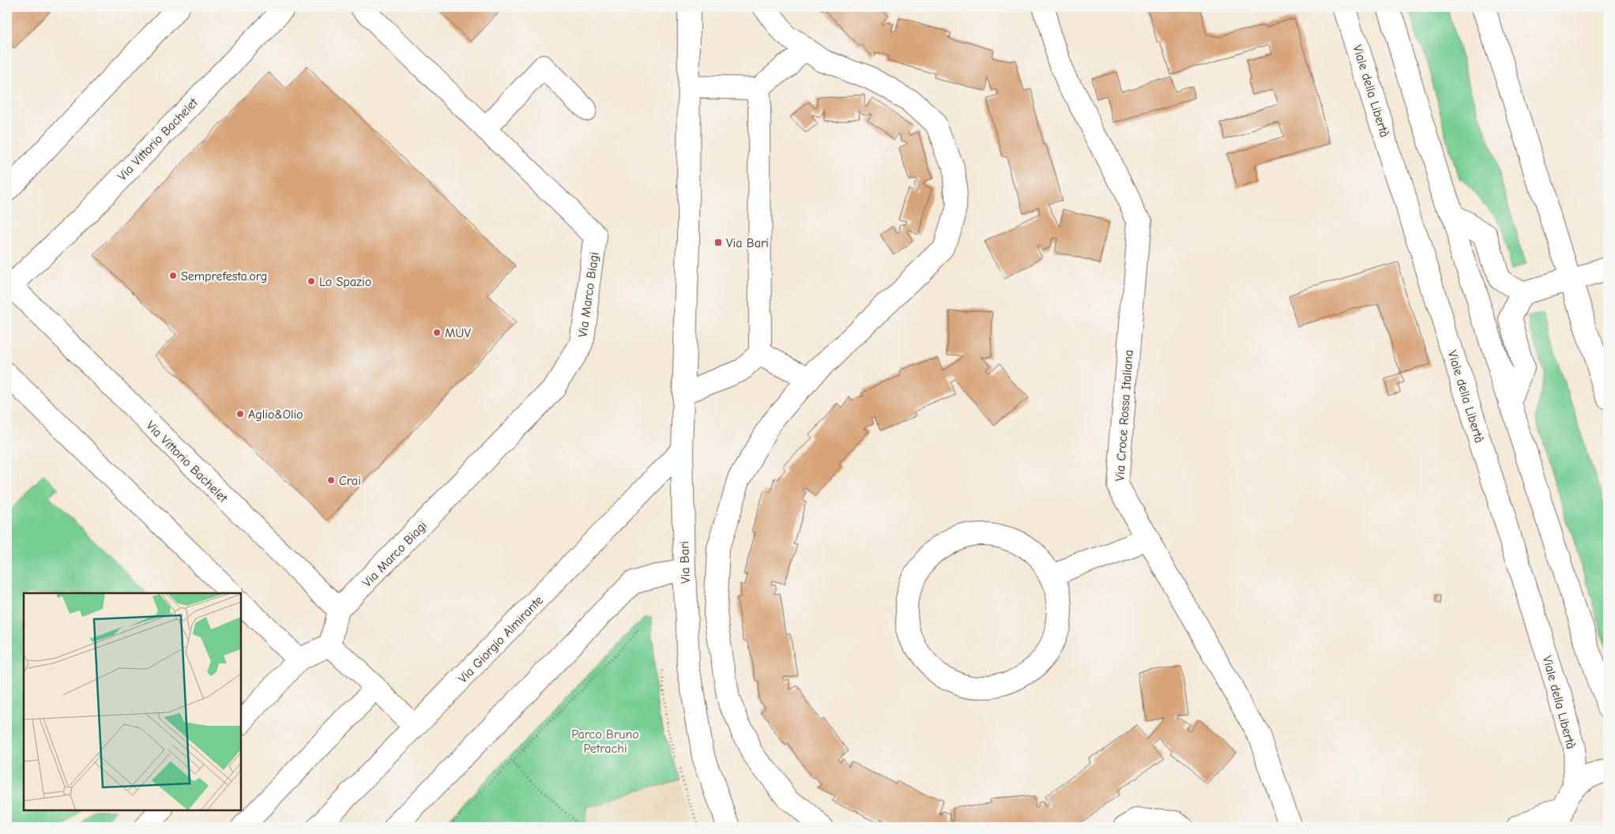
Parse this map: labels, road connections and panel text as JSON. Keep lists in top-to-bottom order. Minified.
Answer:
{"streets":{"street":["Viale della Libertà","Via Vittorio Bachelet","Via Marco Biagi","Via Croce Rossa Italiana","Via Bari","Via Giorgio Almirante"]},"crossings":[["Via Vittorio Bachelet","Via Marco Biagi"],["Via Bari","Via Giorgio Almirante"]],"parks":["Parco Bruno Petrachi"],"places":{"transit":["Via Bari"],"other":["Semprefesta.org","Lo Spazio","MUV","Aglio&Olio","Crai"]}}
